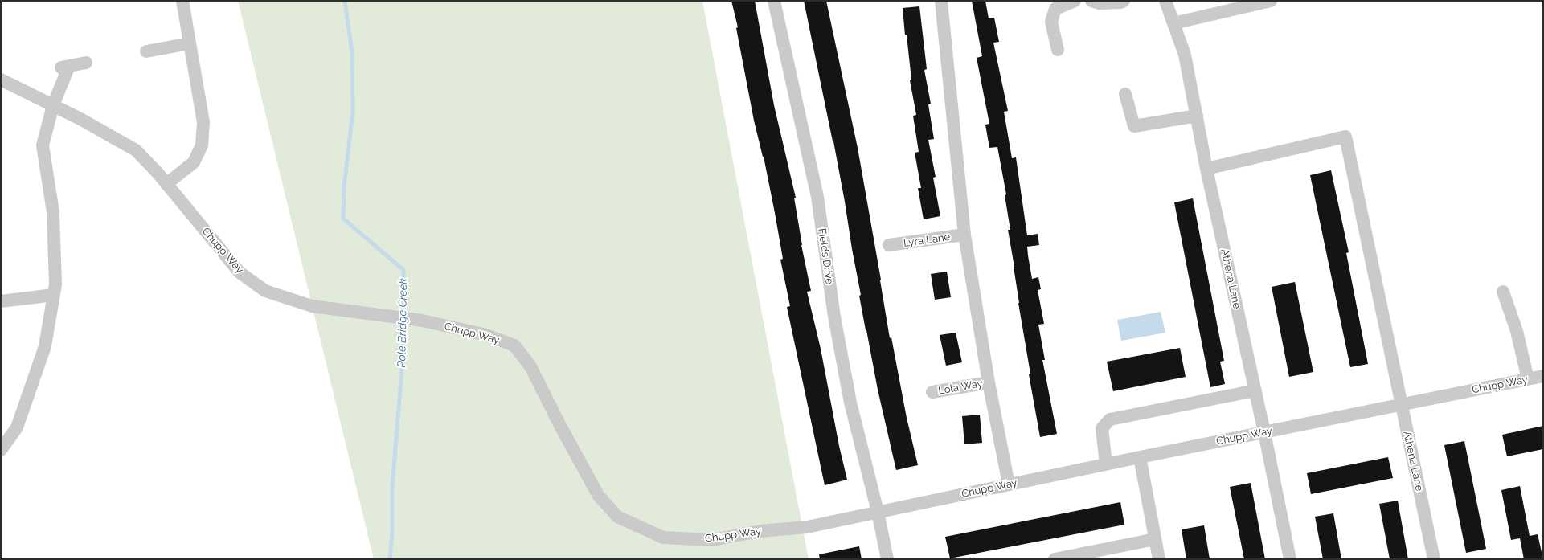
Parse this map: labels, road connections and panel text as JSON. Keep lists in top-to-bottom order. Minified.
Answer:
{"streets":{"street":["Lyra Lane","Chupp Way","Fields Drive","Athena Lane","Lola Way"]},"crossings":[["Chupp Way","Fields Drive"],["Chupp Way","Athena Lane"]],"water":["Pole Bridge Creek"]}
